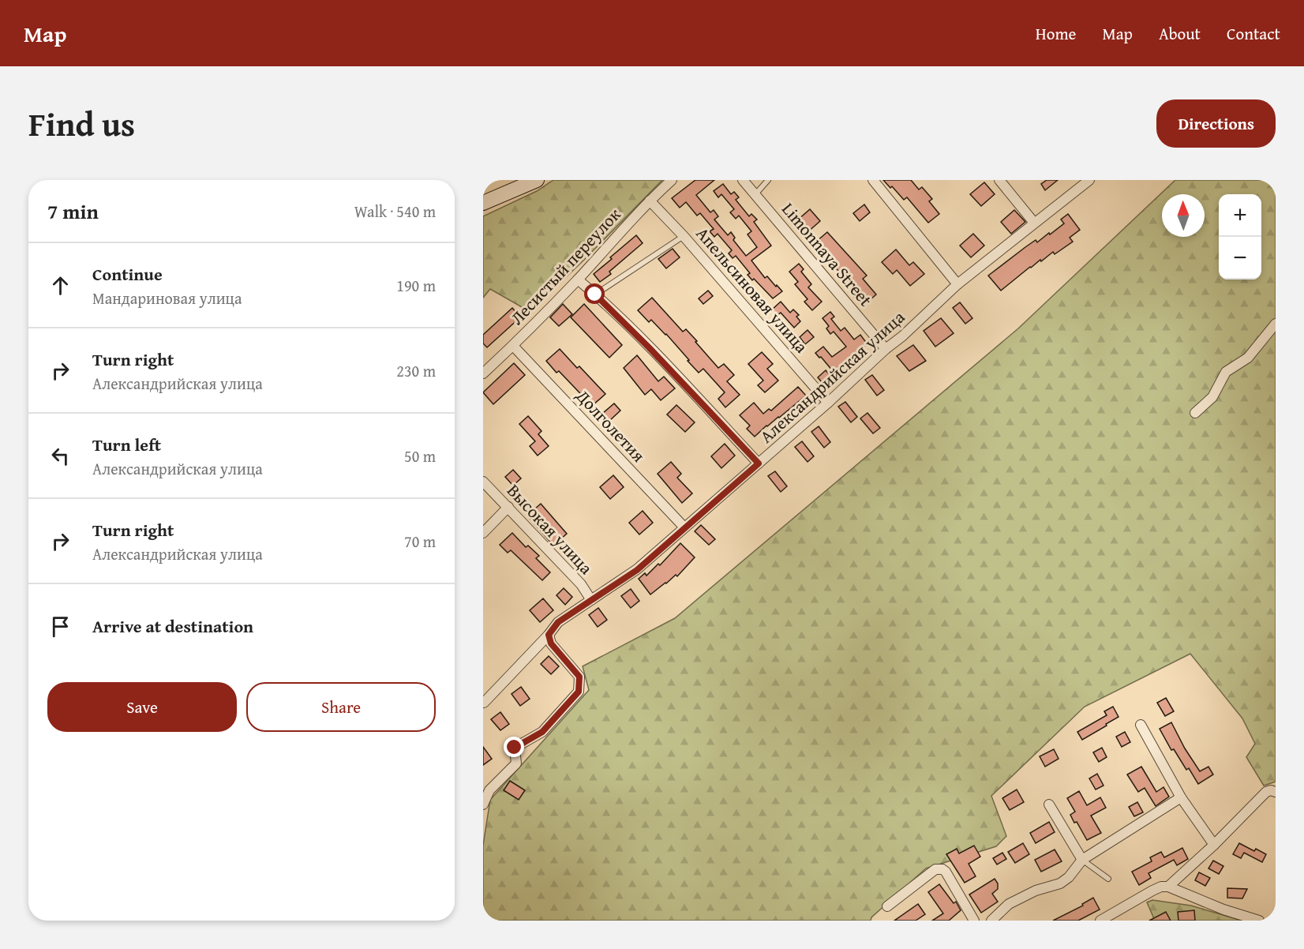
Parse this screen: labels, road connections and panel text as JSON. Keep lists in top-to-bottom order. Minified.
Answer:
{"streets":{"street":["Limonnaya Street","Лесистый переулок","Апельсиновая улица","Александрийская улица","Долголетия","Высокая улица"]},"crossings":[["Limonnaya Street","Александрийская улица"],["Лесистый переулок","Апельсиновая улица"],["Лесистый переулок","Долголетия"],["Апельсиновая улица","Александрийская улица"],["Александрийская улица","Долголетия"],["Александрийская улица","Высокая улица"]],"north":"top","page":{"header":"Map","nav":["Home","Map","About","Contact"],"title":"Find us","buttons":["Directions",["Save","Share"]],"heading":["7 min","Walk · 540 m"],"map_buttons":["+","−"],"list":[["Continue","Мандариновая улица","190 m"],["Turn right","Александрийская улица","230 m"],["Turn left","Александрийская улица","50 m"],["Turn right","Александрийская улица","70 m"],"Arrive at destination"]}}
